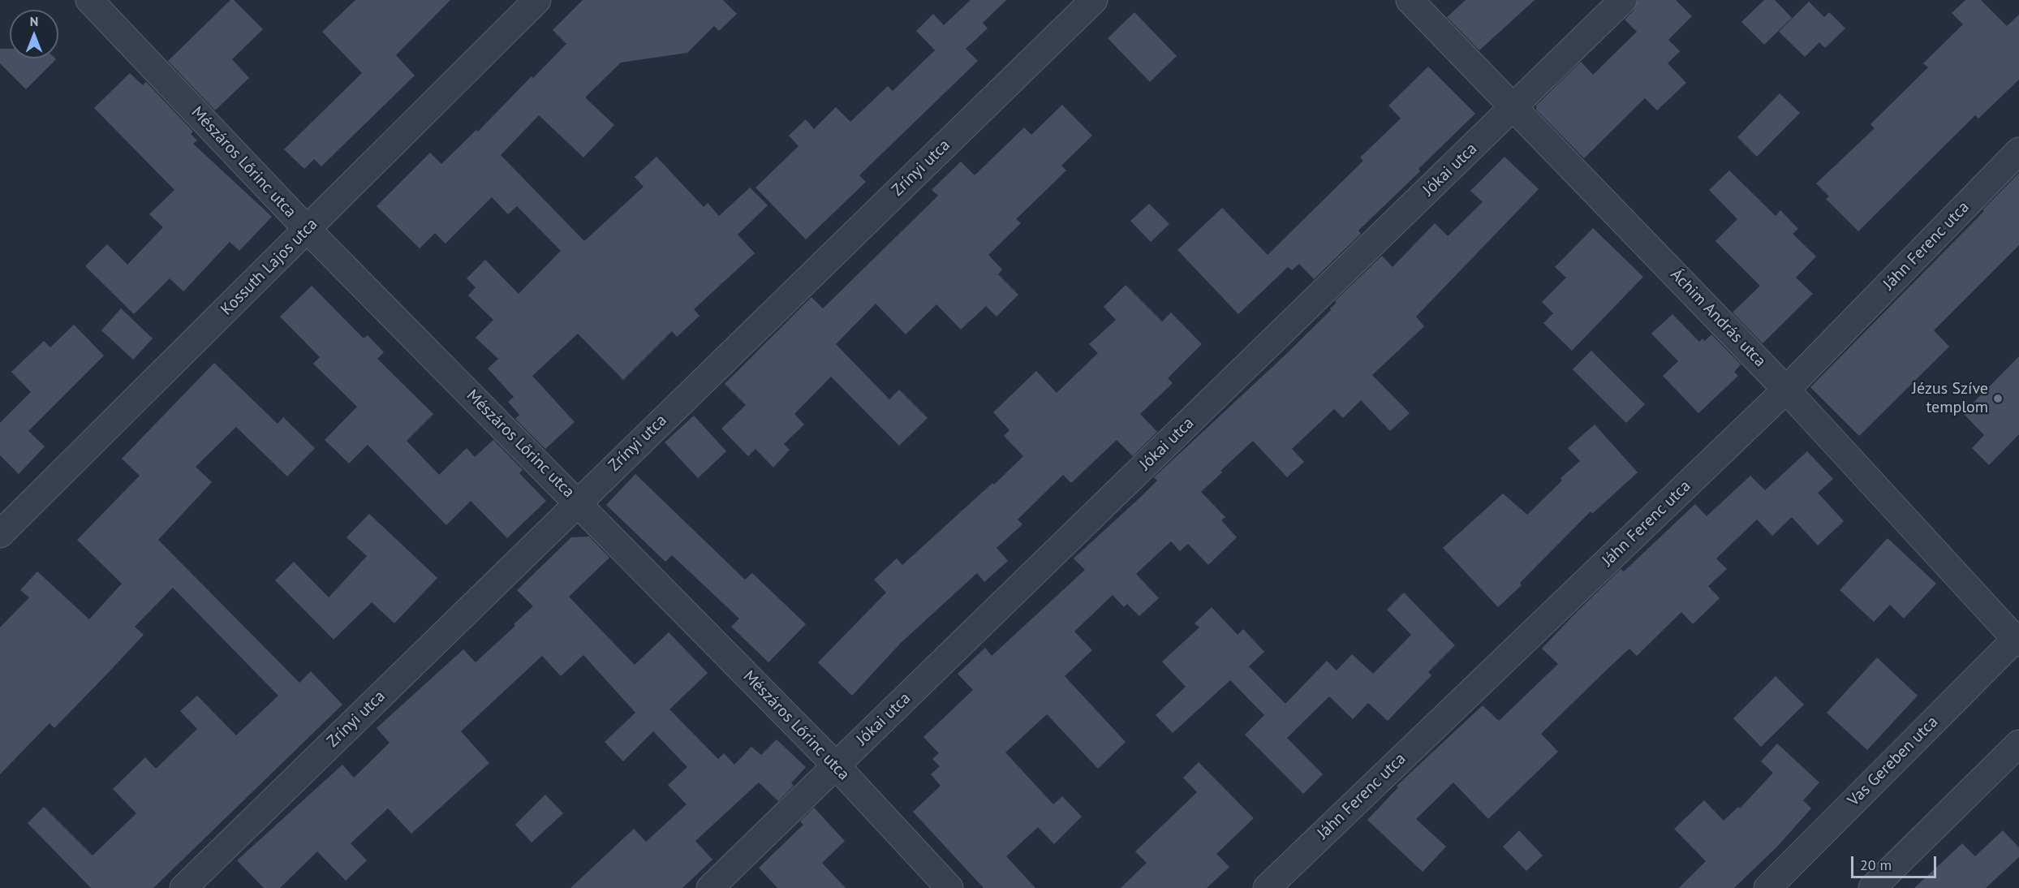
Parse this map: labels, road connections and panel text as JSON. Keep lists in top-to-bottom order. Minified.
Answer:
{"streets":{"street":["Mészáros Lőrinc utca","Zrínyi utca","Jókai utca","Jáhn Ferenc utca","Kossuth Lajos utca","Áchim András utca","Vas Gereben utca"]},"crossings":[["Mészáros Lőrinc utca","Zrínyi utca"],["Mészáros Lőrinc utca","Jókai utca"],["Mészáros Lőrinc utca","Kossuth Lajos utca"],["Jókai utca","Áchim András utca"],["Jáhn Ferenc utca","Áchim András utca"],["Áchim András utca","Vas Gereben utca"]],"places":["Jézus Szíve templom"],"scale_bar":"20 m","north":"top"}
